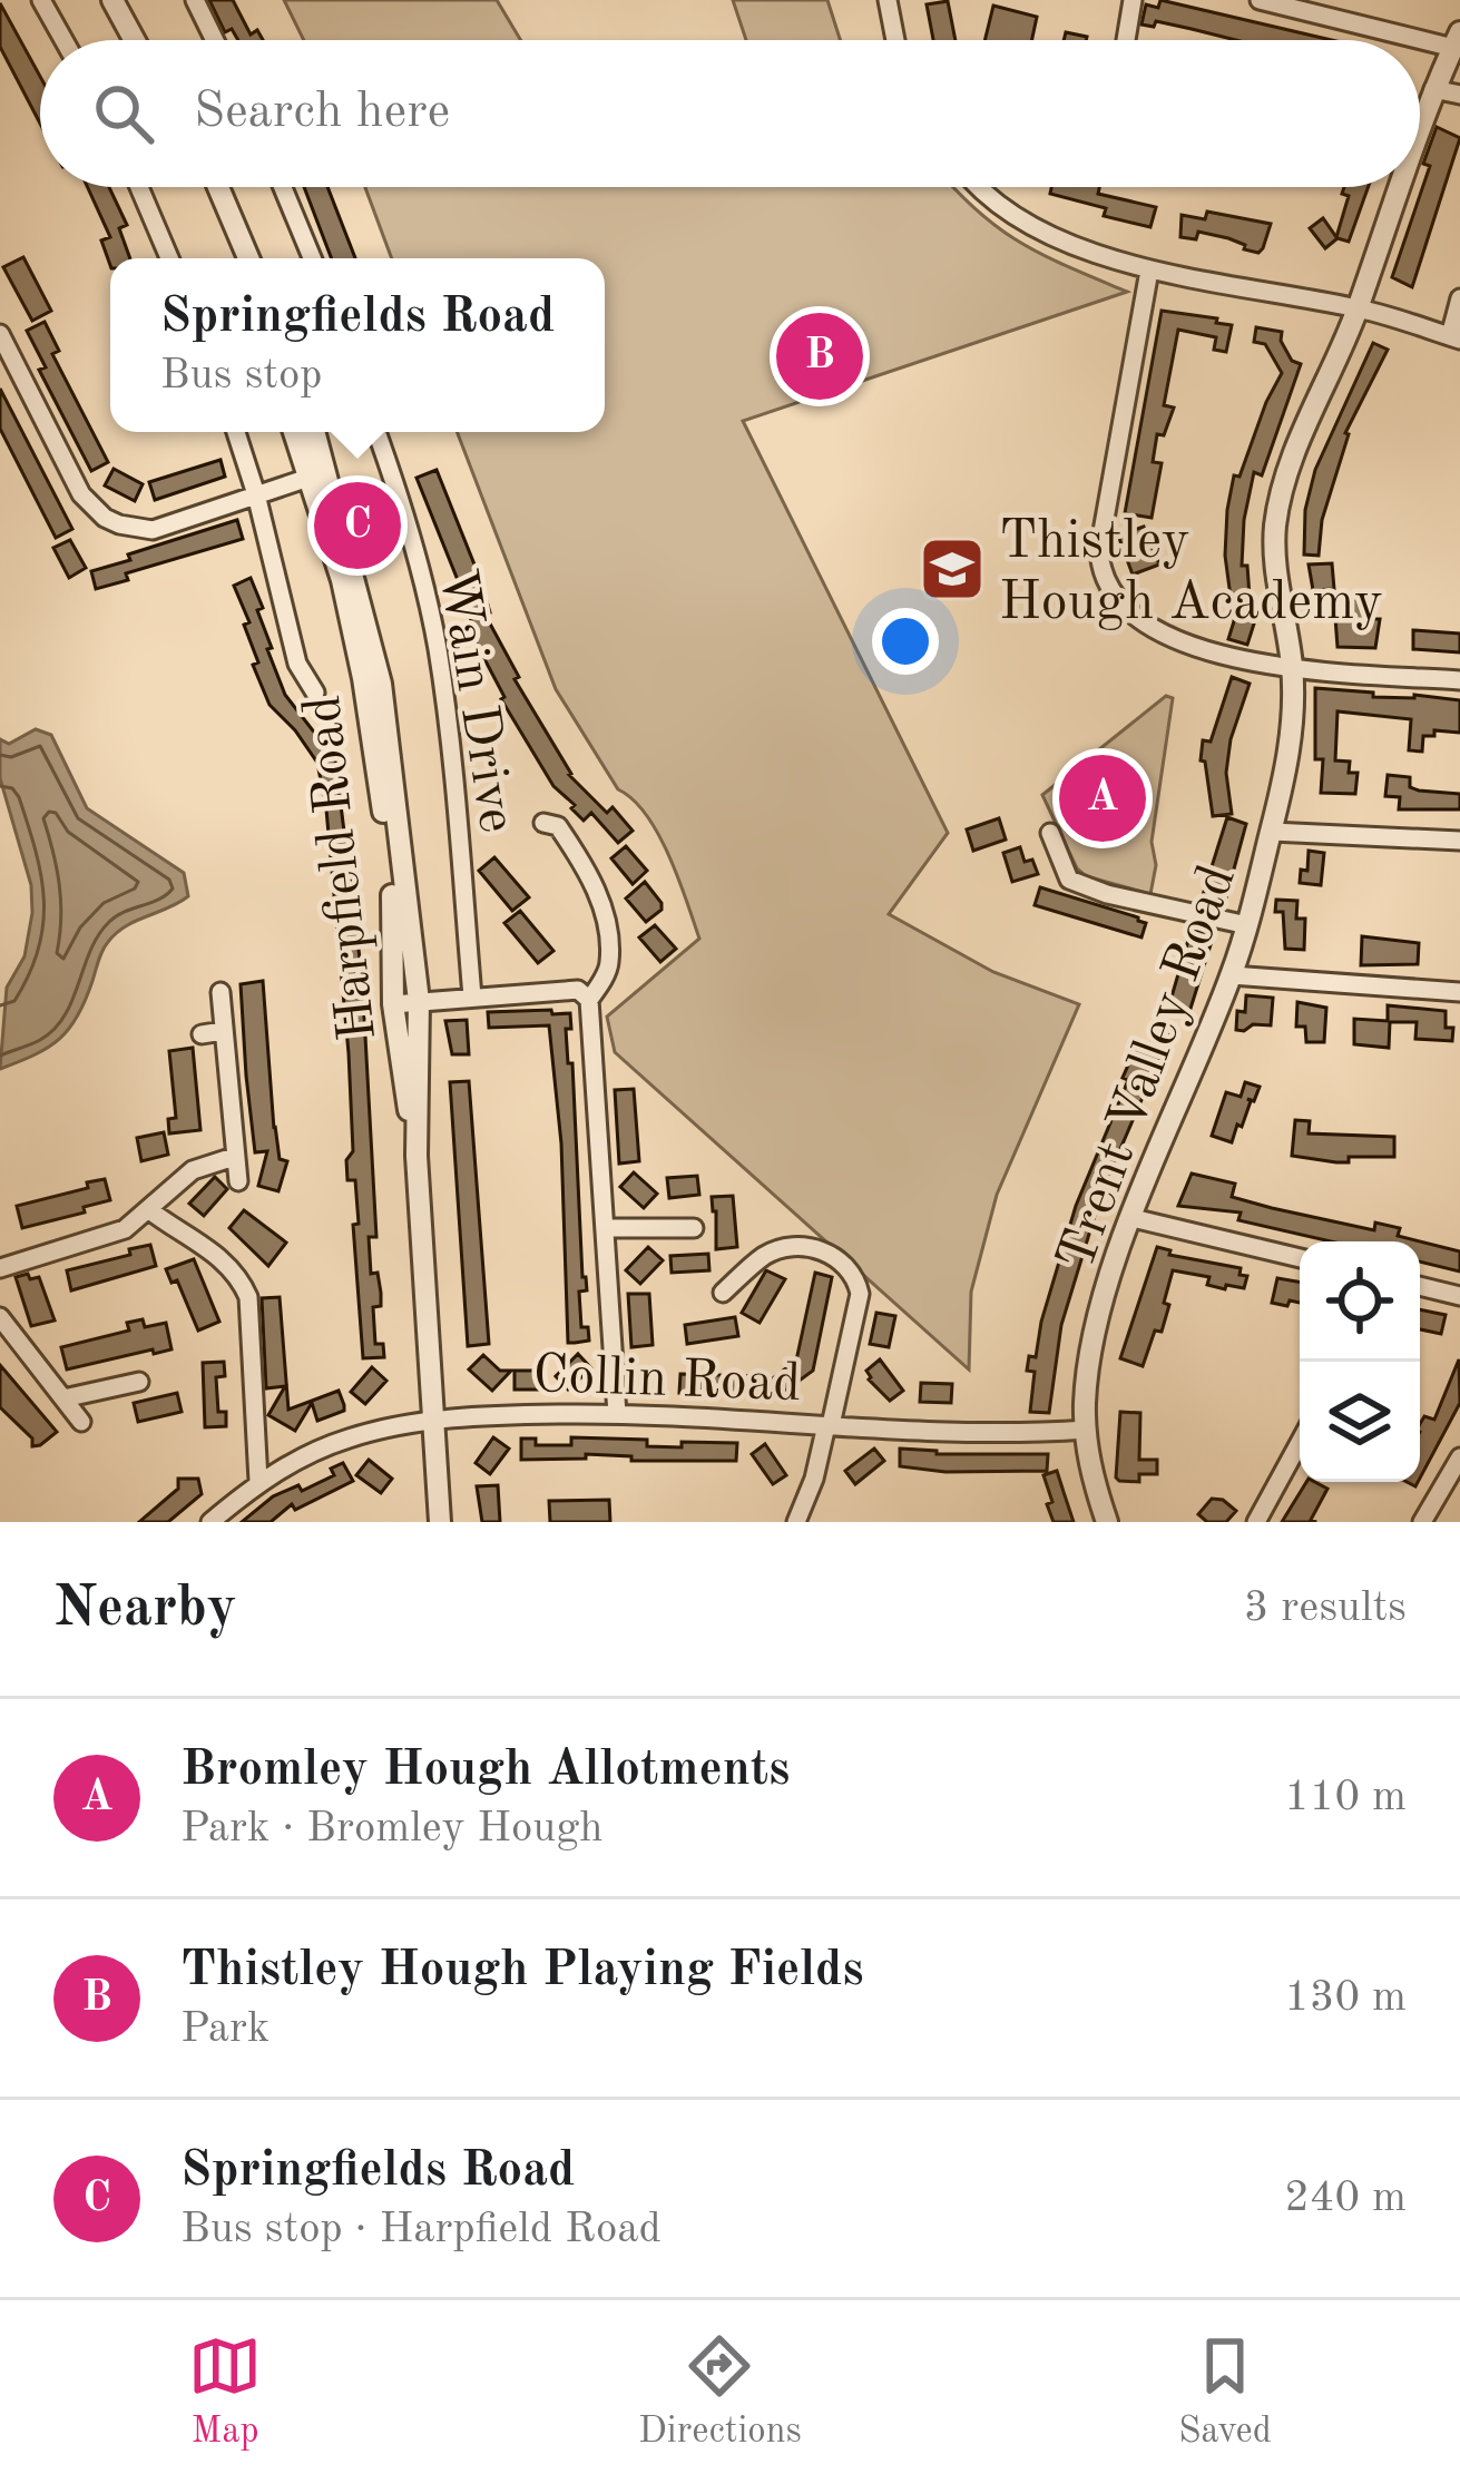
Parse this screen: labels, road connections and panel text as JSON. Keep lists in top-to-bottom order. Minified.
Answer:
{"streets":{"street":["Wain Drive","Harpfield Road","Trent Valley Road","Collin Road"]},"crossings":[["Harpfield Road","Collin Road"],["Trent Valley Road","Collin Road"]],"places":{"school or university":["Thistley Hough Academy"]},"page":{"search":"Search here","popup":["Springfields Road","Bus stop"],"pins":["B","C","A"],"heading":["Nearby","3 results"],"list":[{"mark":"A","name":"Bromley Hough Allotments","note":"Park · Bromley Hough","value":"110 m"},{"mark":"B","name":"Thistley Hough Playing Fields","note":"Park","value":"130 m"},{"mark":"C","name":"Springfields Road","note":"Bus stop · Harpfield Road","value":"240 m"}],"nav":["Map","Directions","Saved"]}}
